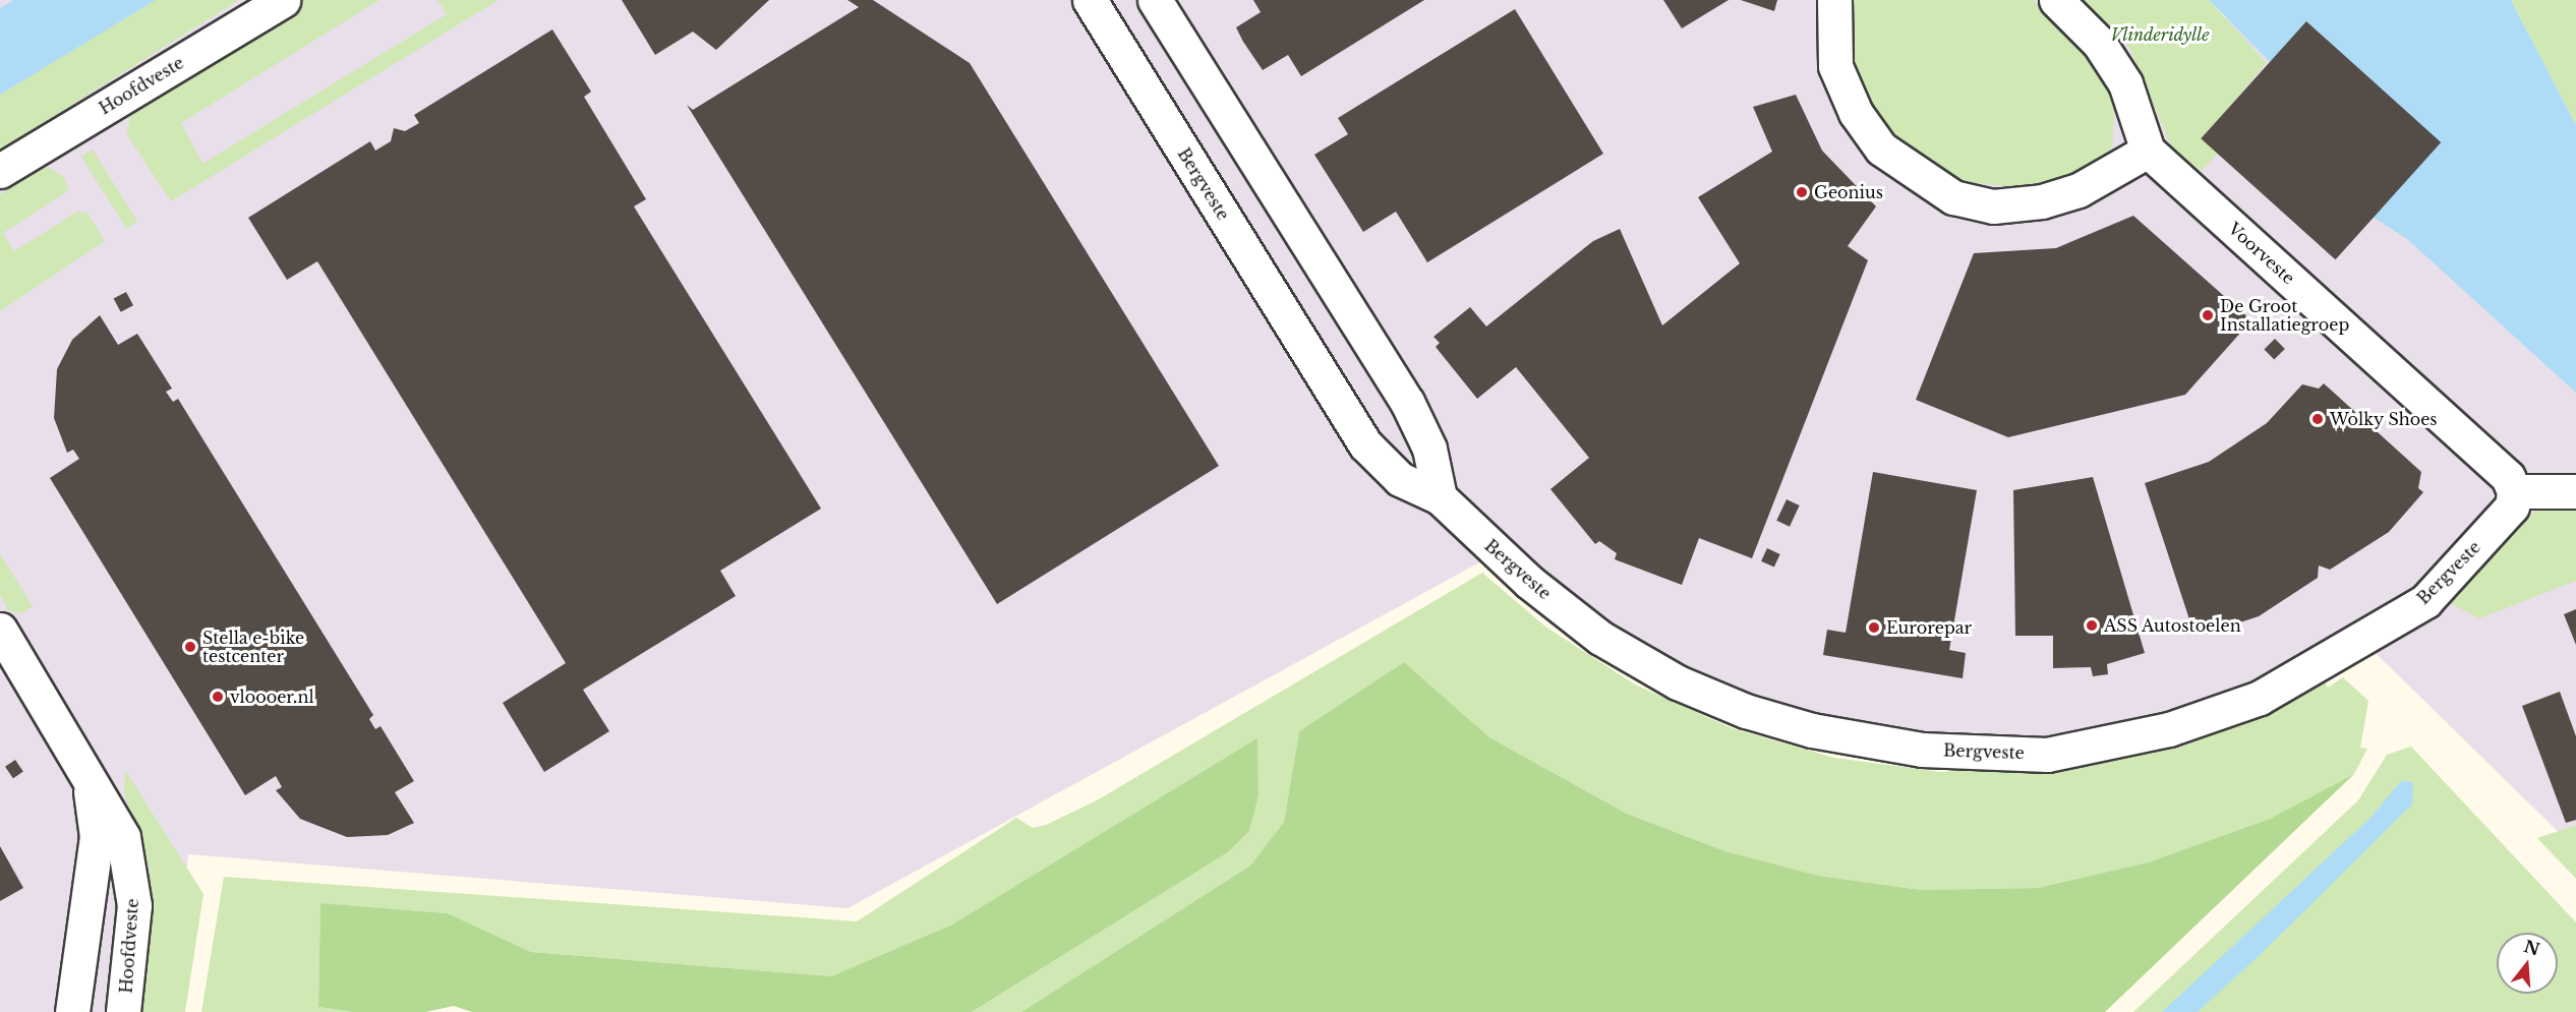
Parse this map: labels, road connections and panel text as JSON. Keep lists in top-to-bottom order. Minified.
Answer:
{"streets":{"street":["Hoofdveste","Bergveste","Voorveste"]},"crossings":[["Bergveste","Voorveste"]],"parks":["Vlinderidylle"],"places":["Geonius","De Groot Installatiegroep","Wolky Shoes","ASS Autostoelen","Eurorepar","Stella e-bike testcenter","vloooer.nl"],"north":"top"}
